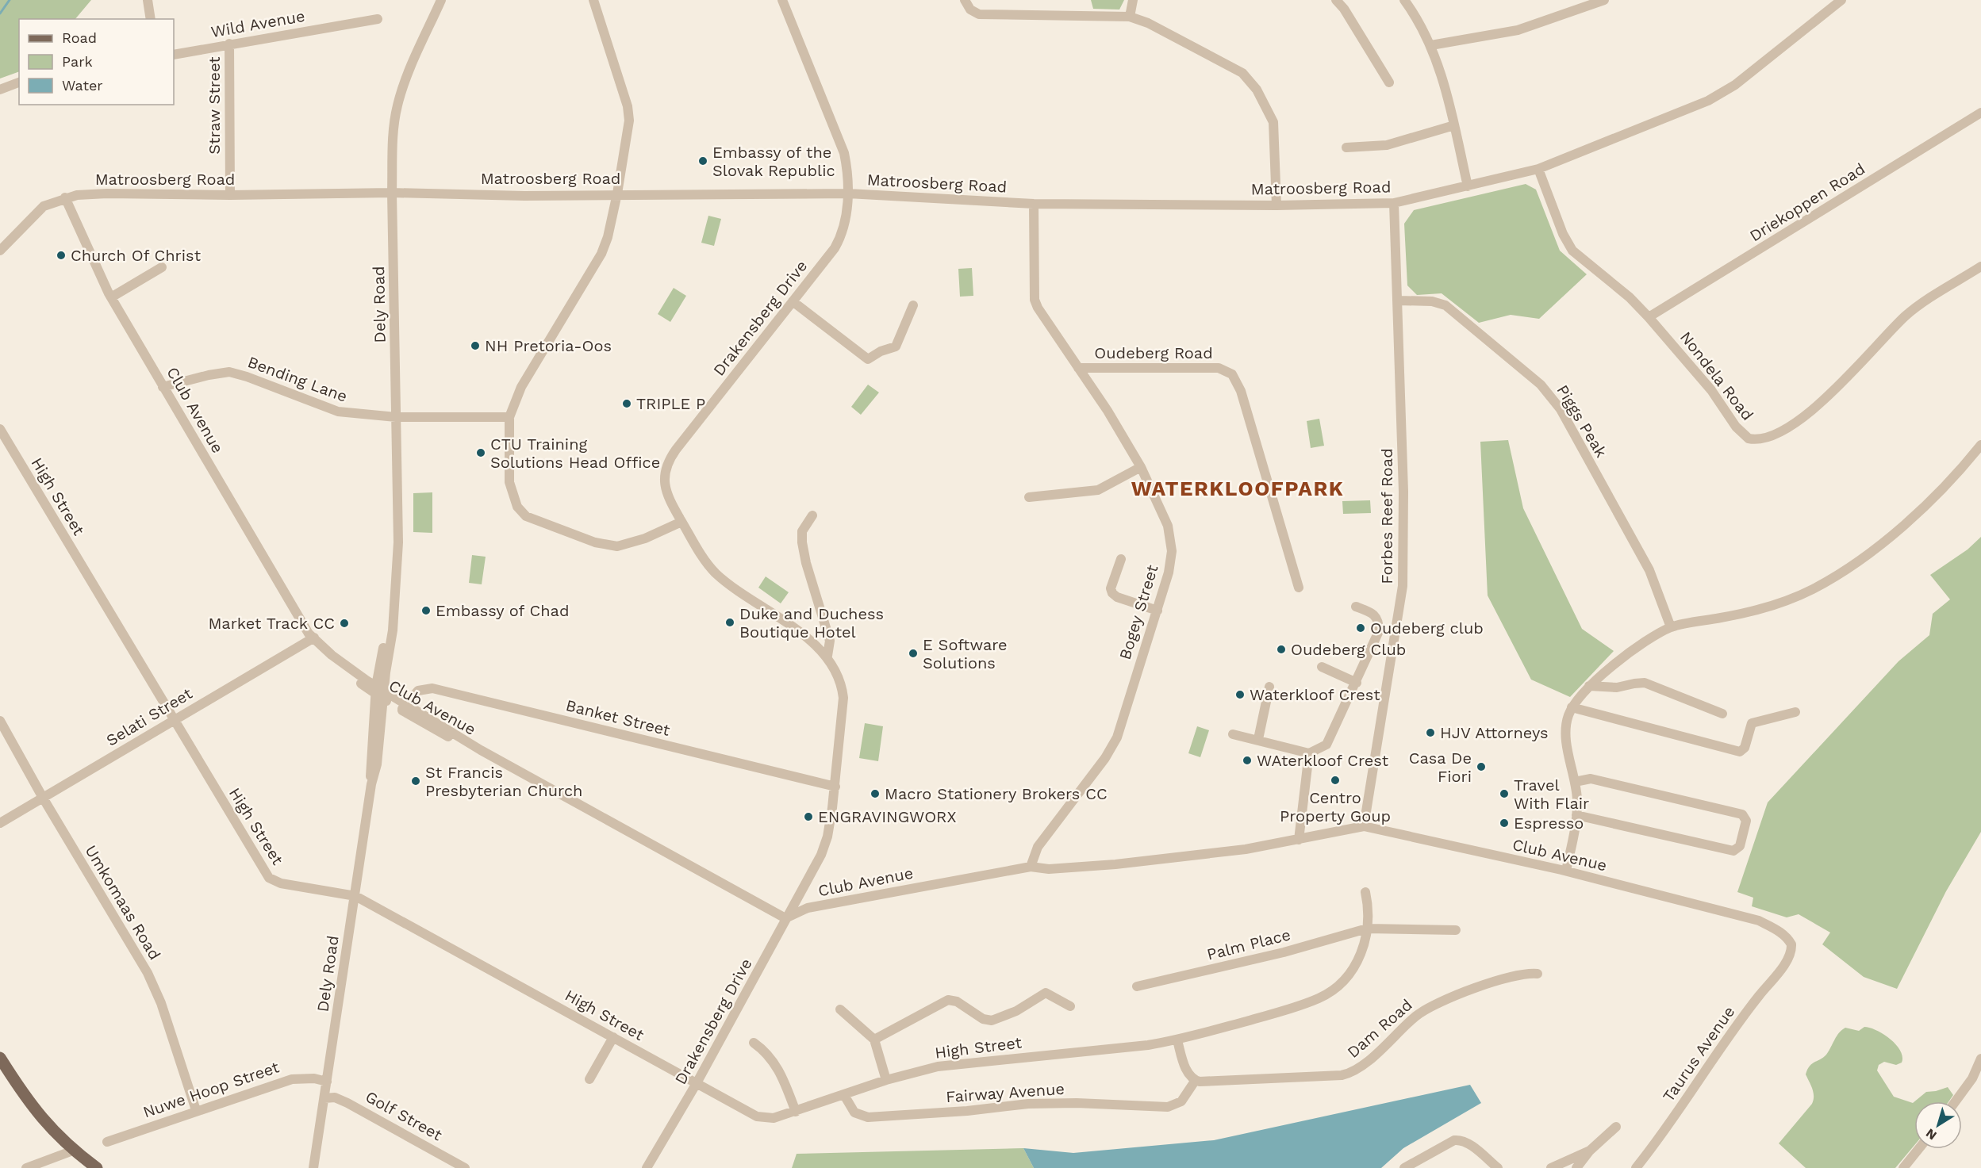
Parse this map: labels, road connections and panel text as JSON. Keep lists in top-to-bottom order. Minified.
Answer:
{"streets":{"street":["Wild Avenue","Straw Street","Matroosberg Road","Driekoppen Road","Dely Road","Drakensberg Drive","Oudeberg Road","Nondela Road","Bending Lane","Club Avenue","Piggs Peak","High Street","Forbes Reef Road","Bogey Street","Selati Street","Banket Street","Umkomaas Road","Palm Place","Dam Road","Taurus Avenue","Nuwe Hoop Street","Fairway Avenue","Golf Street"]},"crossings":[["Wild Avenue","Straw Street"],["Straw Street","Matroosberg Road"],["Matroosberg Road","Dely Road"],["Matroosberg Road","Drakensberg Drive"],["Matroosberg Road","Nondela Road"],["Matroosberg Road","Club Avenue"],["Matroosberg Road","Forbes Reef Road"],["Matroosberg Road","Bogey Street"],["Driekoppen Road","Nondela Road"],["Dely Road","Bending Lane"],["Dely Road","Club Avenue"],["Dely Road","High Street"],["Dely Road","Nuwe Hoop Street"],["Dely Road","Golf Street"],["Drakensberg Drive","Club Avenue"],["Drakensberg Drive","High Street"],["Drakensberg Drive","Banket Street"],["Oudeberg Road","Bogey Street"],["Bending Lane","Club Avenue"],["Club Avenue","Forbes Reef Road"],["Club Avenue","Bogey Street"],["Club Avenue","Selati Street"],["Club Avenue","Banket Street"],["Club Avenue","Taurus Avenue"],["Piggs Peak","Forbes Reef Road"],["High Street","Selati Street"],["High Street","Palm Place"],["High Street","Fairway Avenue"],["Selati Street","Umkomaas Road"],["Umkomaas Road","Nuwe Hoop Street"],["Dam Road","Fairway Avenue"]],"districts":["WATERKLOOFPARK"],"places":["Embassy of the Slovak Republic","Church Of Christ","NH Pretoria-Oos","TRIPLE P","CTU Training Solutions Head Office","Embassy of Chad","Duke and Duchess Boutique Hotel","Market Track CC","Oudeberg club","Oudeberg Club","E Software Solutions","Waterkloof Crest","HJV Attorneys","WAterkloof Crest","Casa De Fiori","Centro Property Goup","St Francis Presbyterian Church","Macro Stationery Brokers CC","Travel With Flair","ENGRAVINGWORX","Espresso"],"legend":["Road","Park","Water"],"north":"bottom left"}
